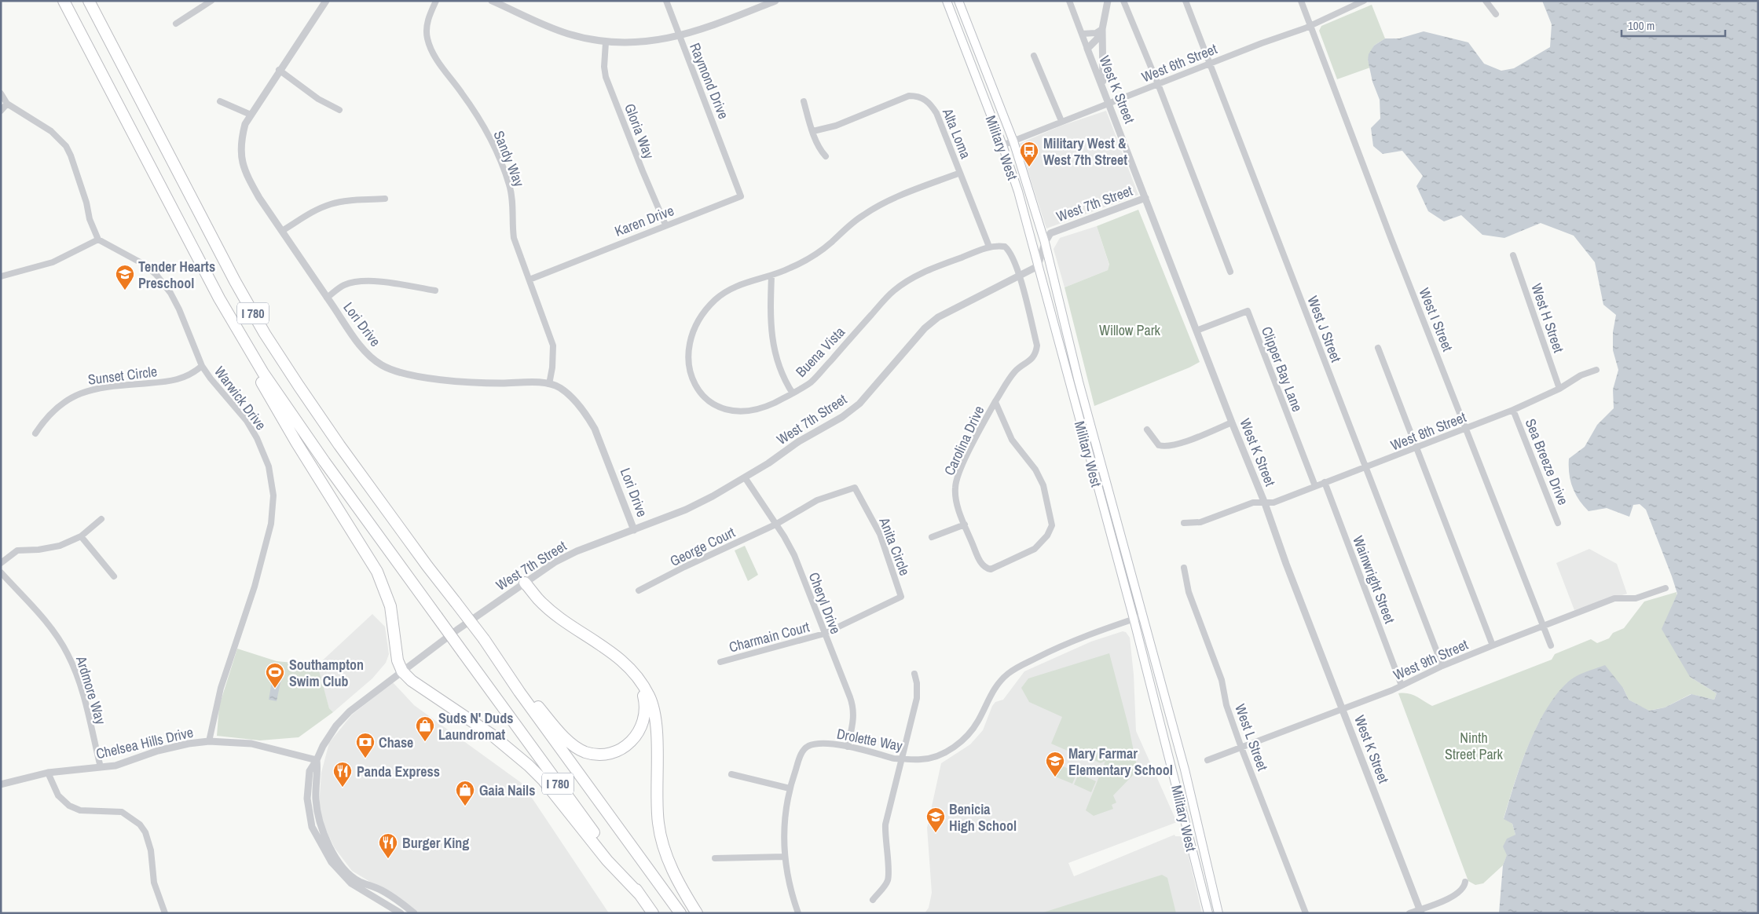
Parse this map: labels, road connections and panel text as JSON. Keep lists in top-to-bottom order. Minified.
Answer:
{"streets":{"highway":["I 780"],"main road":["Military West"],"street":["West 6th Street","Raymond Drive","West K Street","Gloria Way","Alta Loma","Sandy Way","West 7th Street","Karen Drive","West H Street","West I Street","Lori Drive","West J Street","Buena Vista","Clipper Bay Lane","Sunset Circle","Warwick Drive","West 8th Street","Carolina Drive","Sea Breeze Drive","George Court","Anita Circle","Wainwright Street","Cheryl Drive","Charmain Court","West 9th Street","Ardmore Way","West L Street","Drolette Way","Chelsea Hills Drive"]},"crossings":[["West 6th Street","West K Street"],["West 6th Street","Military West"],["West 6th Street","West I Street"],["West 6th Street","West J Street"],["Raymond Drive","Karen Drive"],["West K Street","West 7th Street"],["West K Street","Clipper Bay Lane"],["West K Street","West 8th Street"],["West K Street","West 9th Street"],["Gloria Way","Karen Drive"],["Alta Loma","Buena Vista"],["Military West","West 7th Street"],["Military West","Drolette Way"],["Sandy Way","Karen Drive"],["Sandy Way","Lori Drive"],["West 7th Street","Lori Drive"],["West 7th Street","Carolina Drive"],["West 7th Street","Cheryl Drive"],["West 7th Street","Chelsea Hills Drive"],["West H Street","West 8th Street"],["West I Street","West 8th Street"],["West I Street","West 9th Street"],["West J Street","West 8th Street"],["West J Street","West 9th Street"],["Clipper Bay Lane","West 8th Street"],["Sunset Circle","Warwick Drive"],["Warwick Drive","Chelsea Hills Drive"],["West 8th Street","Sea Breeze Drive"],["West 8th Street","Wainwright Street"],["George Court","Anita Circle"],["George Court","Cheryl Drive"],["Anita Circle","Cheryl Drive"],["Anita Circle","Charmain Court"],["Wainwright Street","West 9th Street"],["Cheryl Drive","Charmain Court"],["Cheryl Drive","Drolette Way"],["West 9th Street","West L Street"],["Ardmore Way","Chelsea Hills Drive"]],"parks":["Willow Park","Ninth Street Park"],"places":{"bus stop":["Military West & West 7th Street"],"school or university":["Tender Hearts Preschool","Mary Farmar Elementary School","Benicia High School"],"sports":["Southampton Swim Club"],"shop":["Suds N' Duds Laundromat","Gaia Nails"],"bank":["Chase"],"restaurant":["Panda Express","Burger King"]},"scale_bar":"100 m"}
